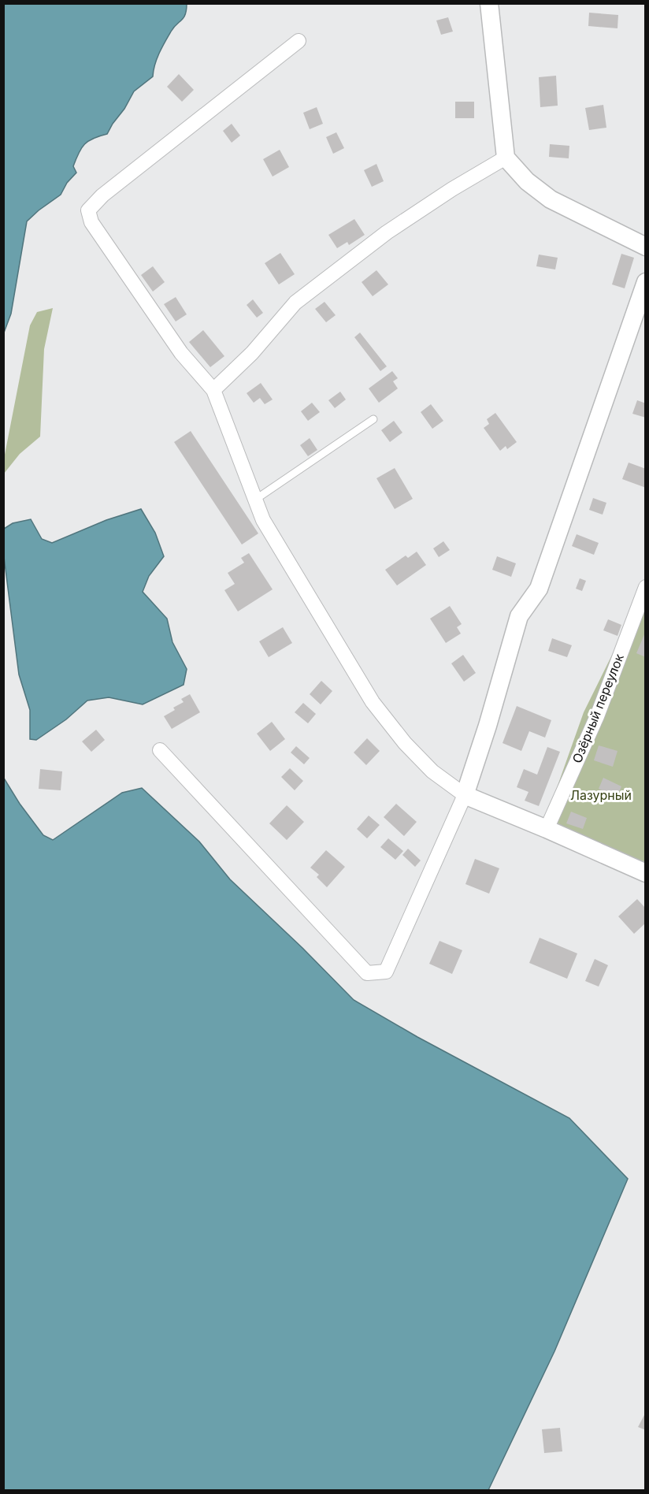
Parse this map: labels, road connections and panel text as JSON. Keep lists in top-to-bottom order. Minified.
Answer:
{"streets":{"street":["Озёрный переулок"]},"parks":["Лазурный"]}
